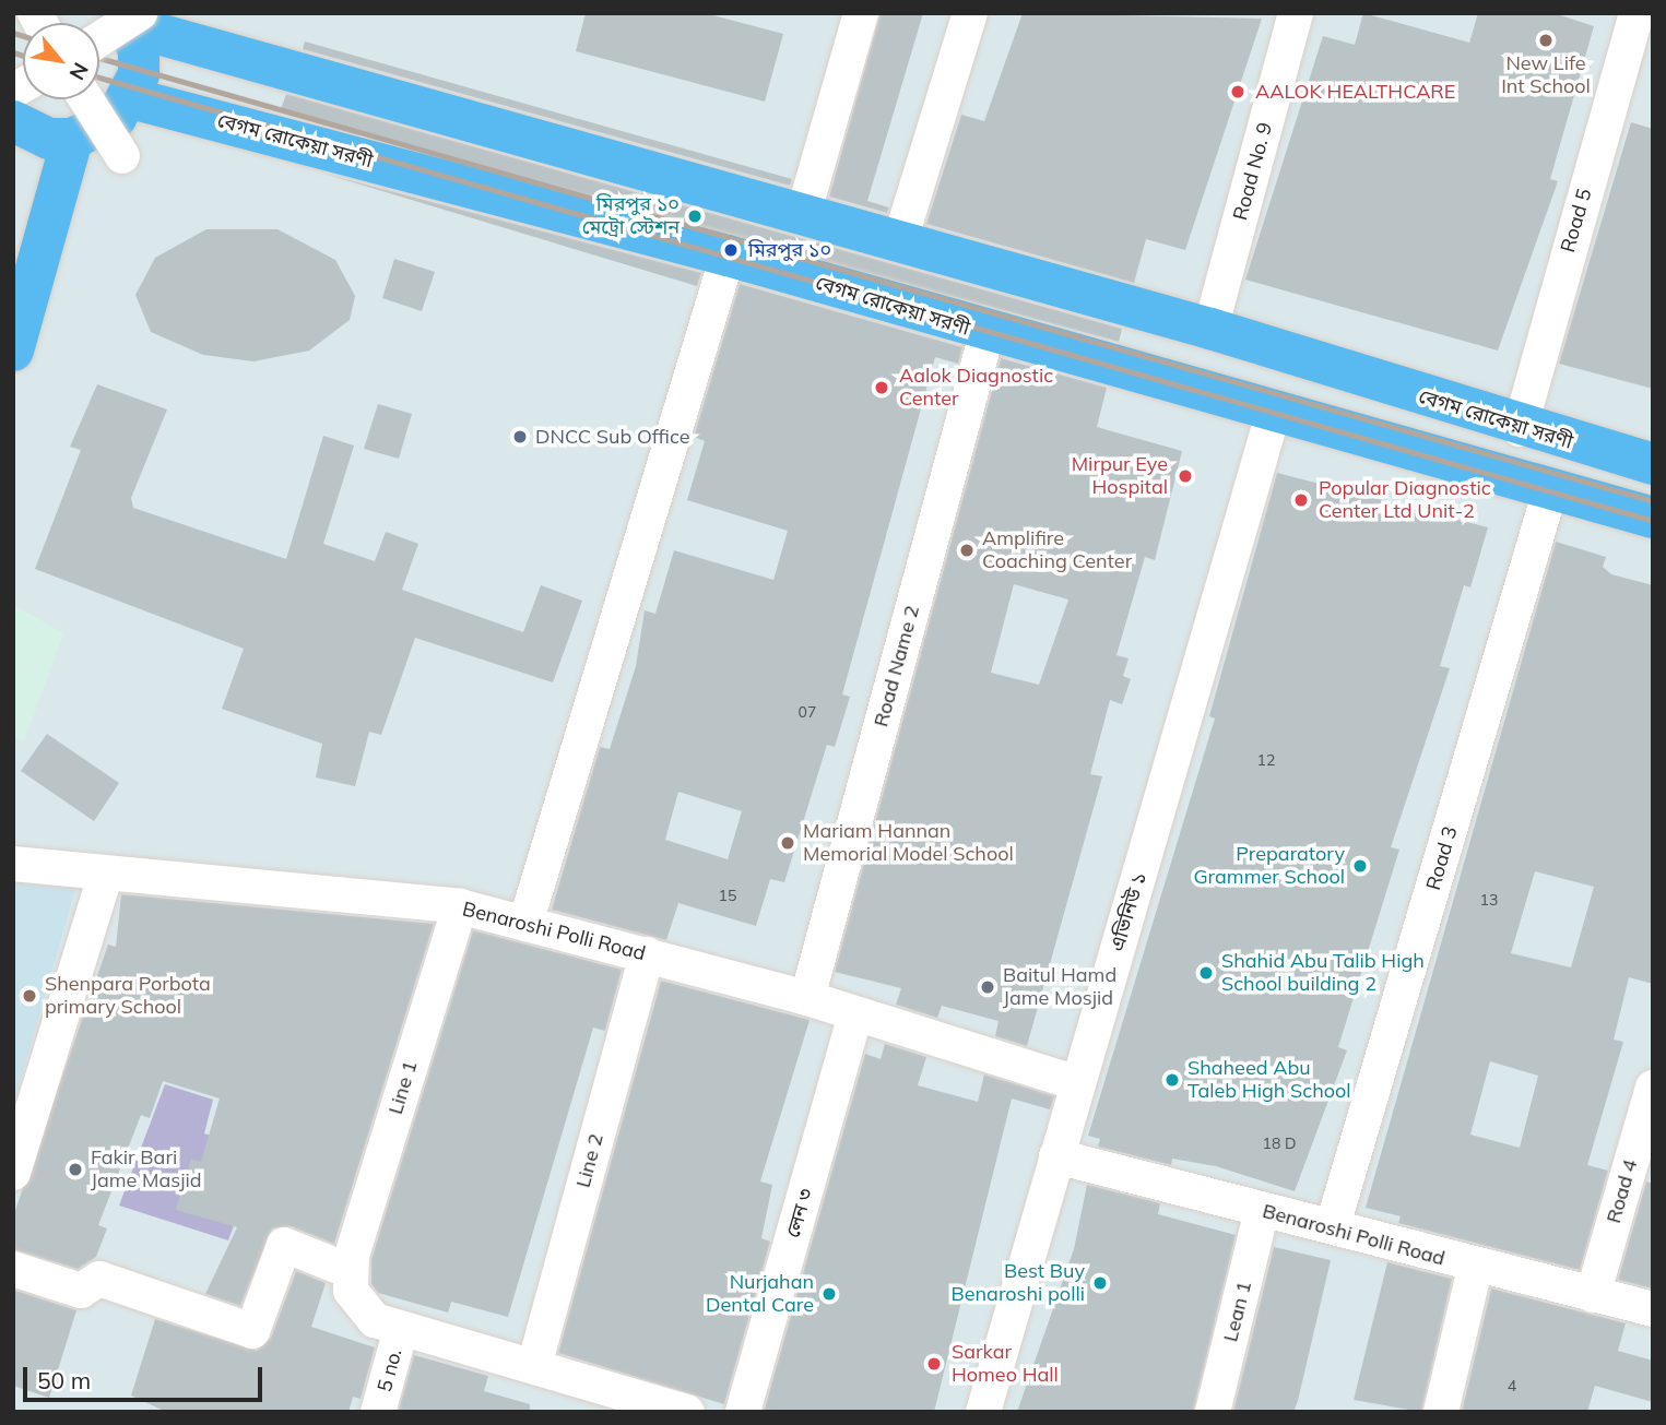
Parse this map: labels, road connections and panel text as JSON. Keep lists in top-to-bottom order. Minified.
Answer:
{"streets":{"main road":["বেগম রোকেয়া সরণী"],"street":["Road No. 9","Road 5","Road Name 2","Road 3","এভিনিউ ১","Benaroshi Polli Road","Line 1","Line 2","Road 4","লেন ৩","Lean 1","5 no."]},"crossings":[["বেগম রোকেয়া সরণী","Road No. 9"],["বেগম রোকেয়া সরণী","Road 5"],["বেগম রোকেয়া সরণী","Road Name 2"],["বেগম রোকেয়া সরণী","Road 3"],["বেগম রোকেয়া সরণী","এভিনিউ ১"],["Road Name 2","Benaroshi Polli Road"],["Road 3","Benaroshi Polli Road"],["এভিনিউ ১","Benaroshi Polli Road"],["Benaroshi Polli Road","Line 1"],["Benaroshi Polli Road","Line 2"],["Benaroshi Polli Road","Road 4"],["Benaroshi Polli Road","লেন ৩"],["Benaroshi Polli Road","Lean 1"]],"places":["New Life Int School","AALOK HEALTHCARE","মিরপুর ১০ মেট্রো স্টেশন","মিরপুর ১০","Aalok Diagnostic Center","DNCC Sub Office","Mirpur Eye Hospital","Popular Diagnostic Center Ltd Unit-2","Amplifire Coaching Center","Mariam Hannan Memorial Model School","Preparatory Grammer School","Shahid Abu Talib High School building 2","Baitul Hamd Jame Mosjid","Shenpara Porbota primary School","Shaheed Abu Taleb High School","Fakir Bari Jame Masjid","Best Buy Benaroshi polli","Nurjahan Dental Care","Sarkar Homeo Hall"],"house_numbers":["07","12","15","13","18 D","4"],"scale_bar":"50 m","north":"bottom right"}
